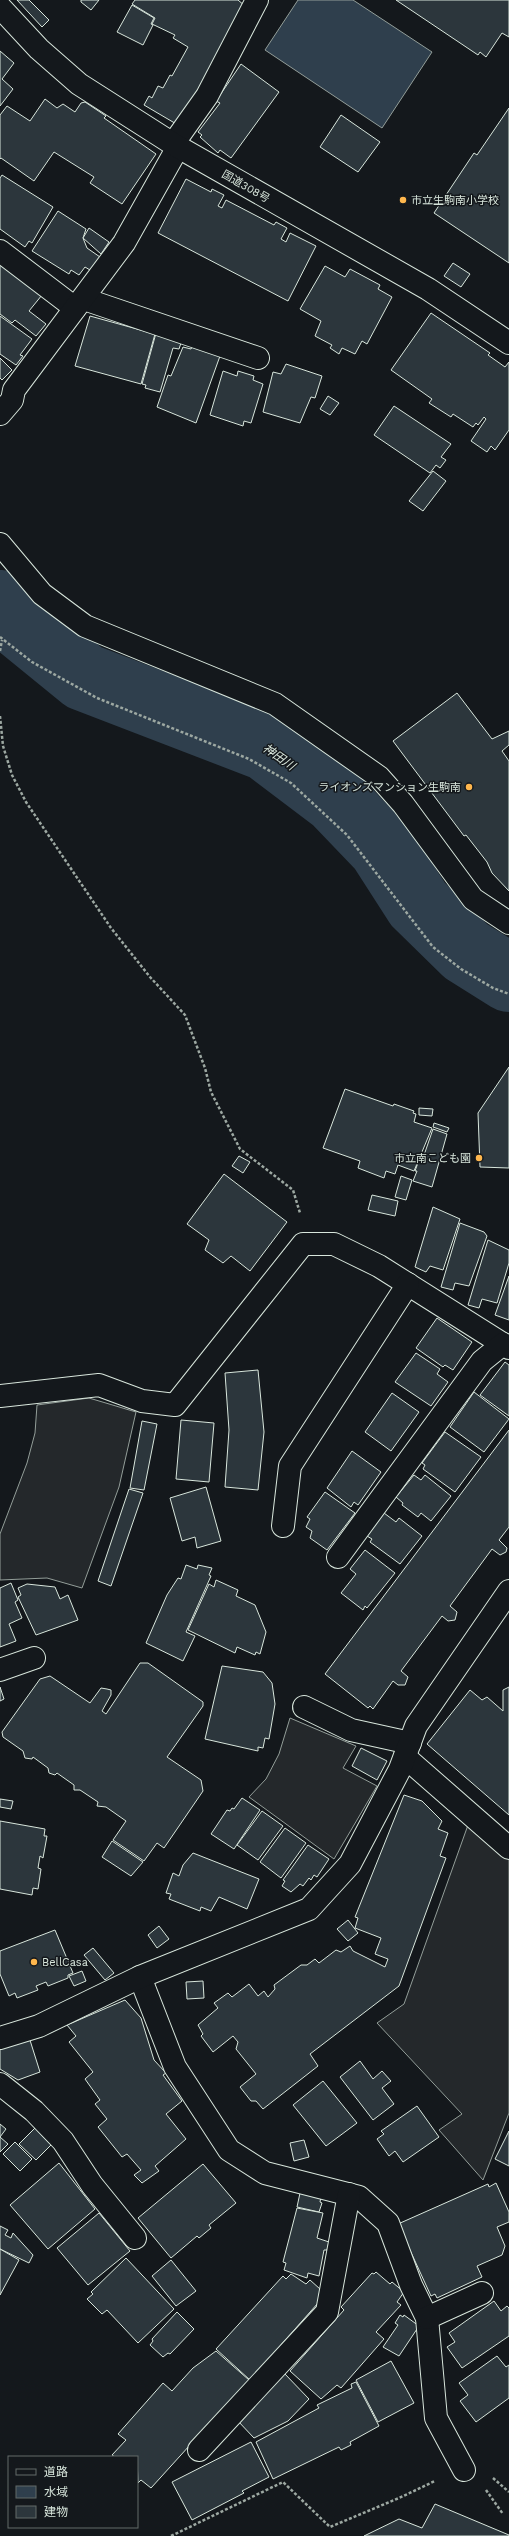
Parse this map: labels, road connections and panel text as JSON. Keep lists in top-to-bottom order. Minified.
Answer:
{"streets":{"main road":["国道308号"]},"water":["神田川"],"places":["市立生駒南小学校","ライオンズマンション生駒南","市立南こども園","BellCasa"],"legend":["道路","水域","建物"]}
